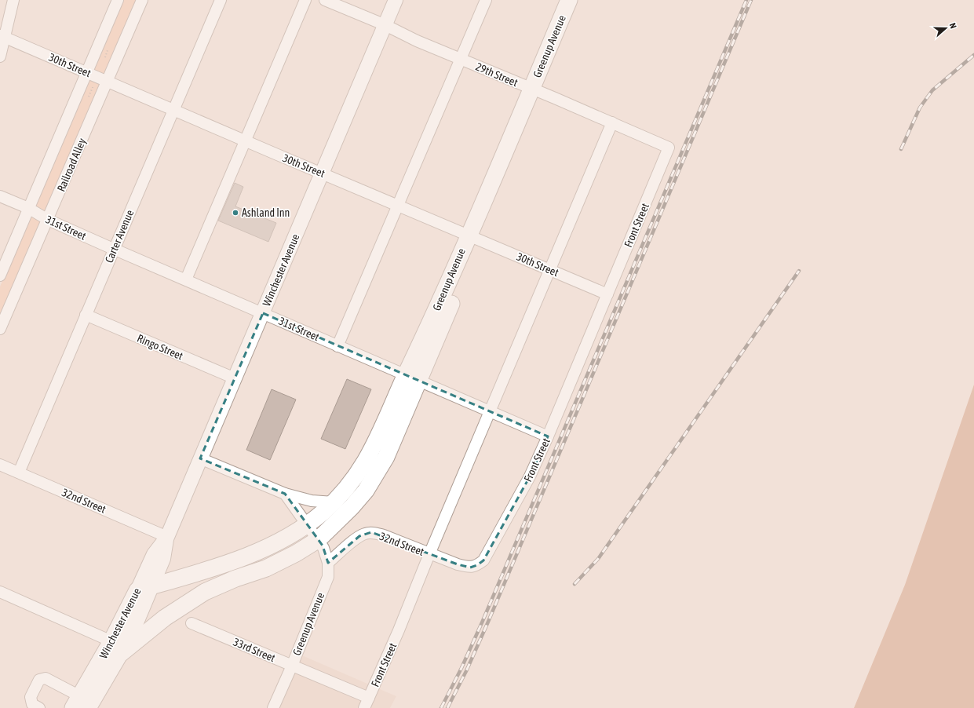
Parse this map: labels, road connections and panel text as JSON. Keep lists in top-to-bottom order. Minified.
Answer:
{"streets":{"highway":["Greenup Avenue","Winchester Avenue"],"street":["30th Street","29th Street","Railroad Alley","Front Street","31st Street","Carter Avenue","Ringo Street","32nd Street","33rd Street"]},"crossings":[["Greenup Avenue","30th Street"],["Greenup Avenue","29th Street"],["Greenup Avenue","31st Street"],["Greenup Avenue","32nd Street"],["Greenup Avenue","33rd Street"],["30th Street","Railroad Alley"],["30th Street","Front Street"],["30th Street","Carter Avenue"],["30th Street","Winchester Avenue"],["29th Street","Front Street"],["29th Street","Winchester Avenue"],["Railroad Alley","31st Street"],["Front Street","31st Street"],["Front Street","32nd Street"],["Front Street","33rd Street"],["31st Street","Carter Avenue"],["31st Street","Winchester Avenue"],["Carter Avenue","Ringo Street"],["Carter Avenue","32nd Street"],["Winchester Avenue","Ringo Street"],["Winchester Avenue","32nd Street"]],"places":["Ashland Inn"],"north":"right"}
